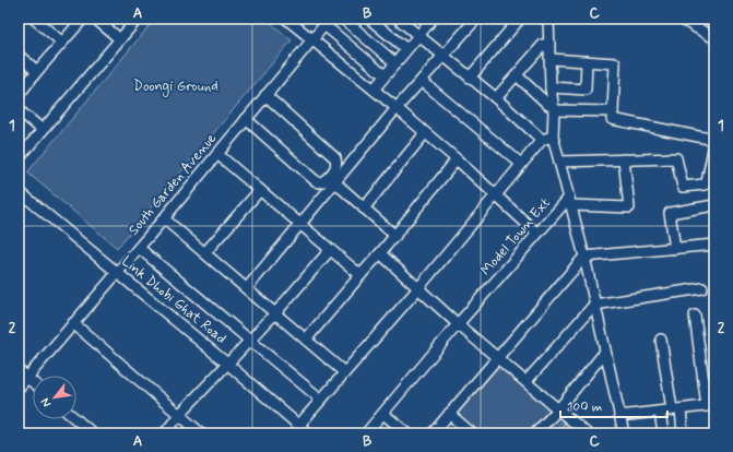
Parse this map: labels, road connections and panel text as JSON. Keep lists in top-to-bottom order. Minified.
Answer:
{"streets":{"street":["South Garden Avenue","Model Town Ext","Link Dhobi Ghat Road"]},"crossings":[["South Garden Avenue","Link Dhobi Ghat Road"]],"parks":["Doongi Ground"],"scale_bar":"100 m","north":"bottom left","grid":{"columns":["A","B","C"],"rows":["1","2"]}}
